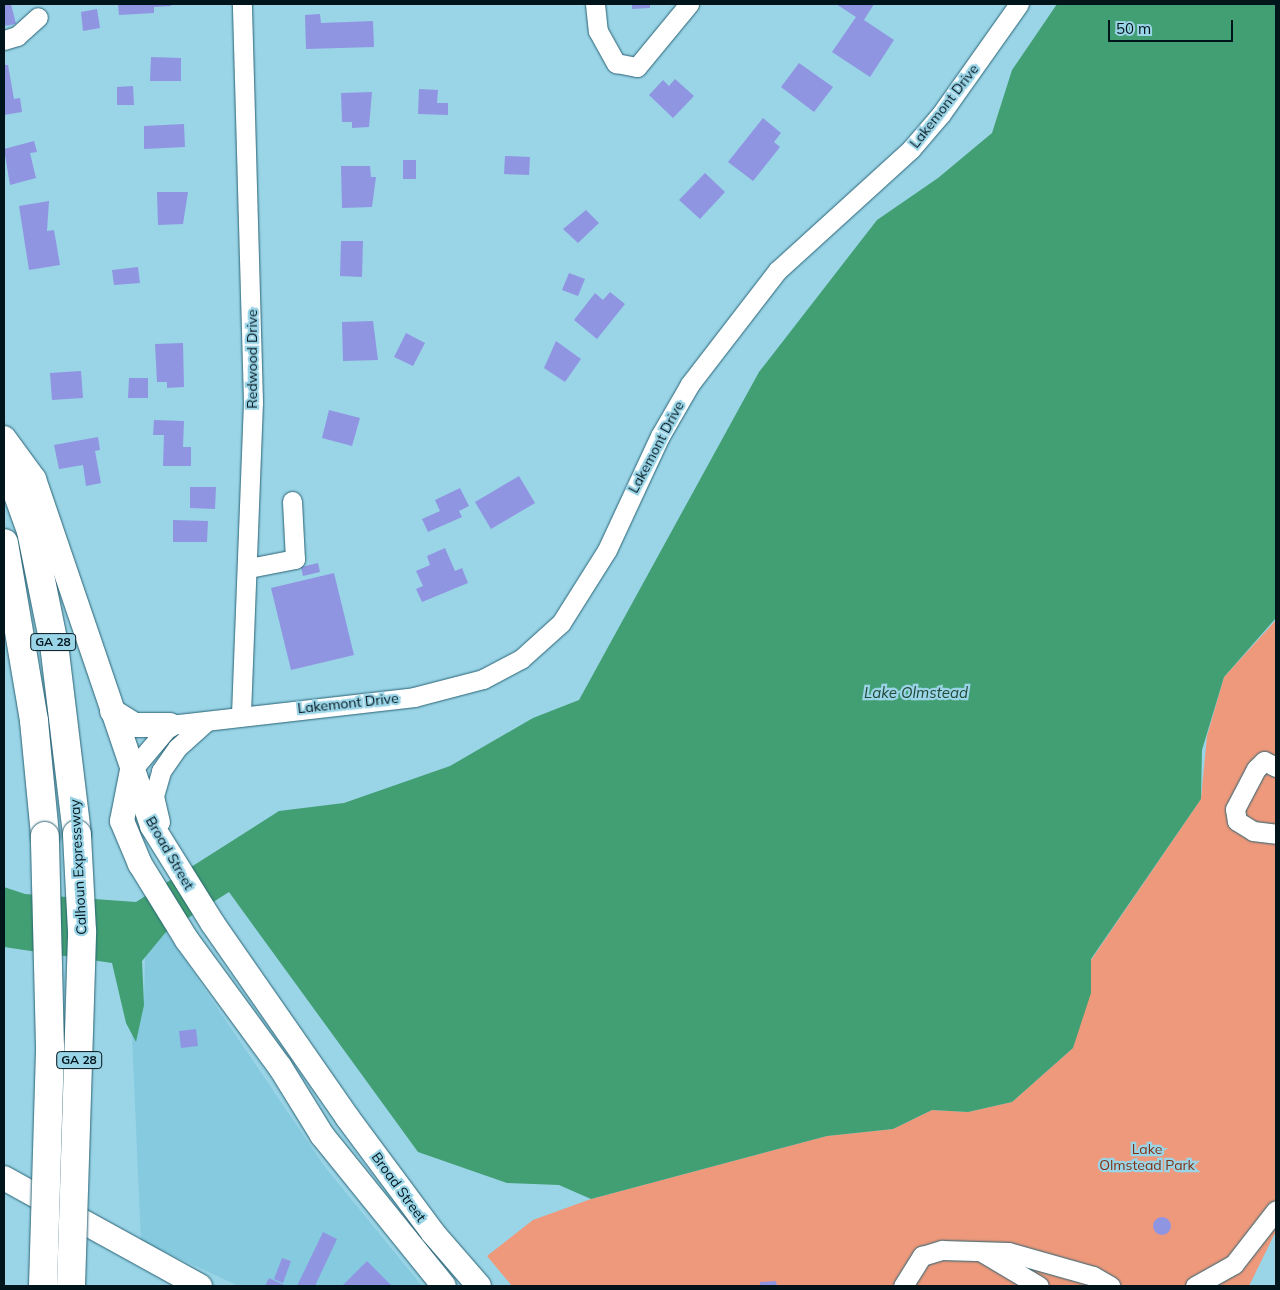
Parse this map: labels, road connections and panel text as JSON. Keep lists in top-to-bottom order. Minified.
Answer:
{"streets":{"highway":["GA 28","Calhoun Expressway"],"main road":["Broad Street"],"street":["Lakemont Drive","Redwood Drive"]},"crossings":[["Lakemont Drive","Redwood Drive"],["Lakemont Drive","Broad Street"]],"water":["Lake Olmstead"],"parks":["Lake Olmstead Park"],"scale_bar":"50 m"}
